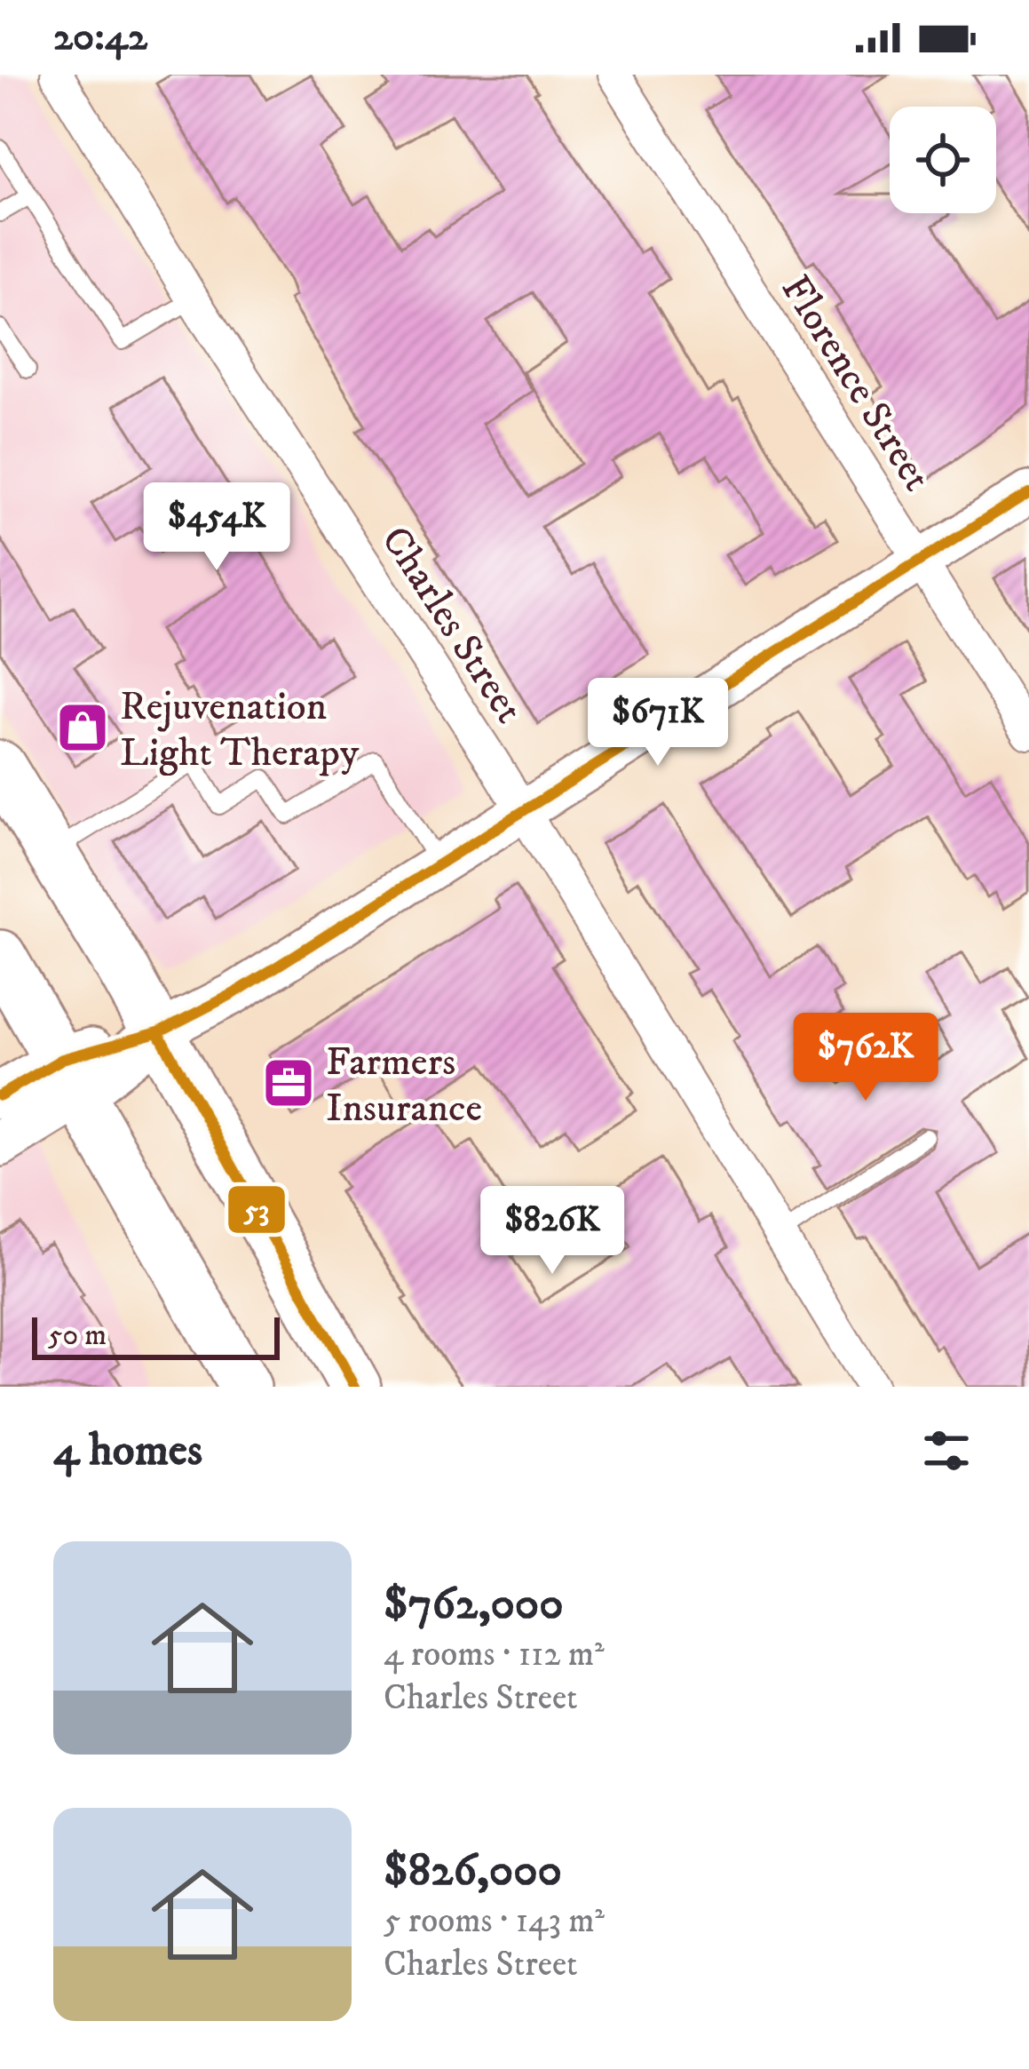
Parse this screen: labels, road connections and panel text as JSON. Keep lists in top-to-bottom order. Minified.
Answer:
{"streets":{"street":["Florence Street","Charles Street"]},"places":{"shop":["Rejuvenation Light Therapy"],"office":["Farmers Insurance"]},"lines":["transit line 53"],"scale_bar":"50 m","page":{"status":"20:42","price":["$454K","$671K","$762K","$826K"],"scale":"50 m","heading":"4 homes","list":[{"name":"$762,000","note":"4 rooms · 112 m² · Charles Street"},{"name":"$826,000","note":"5 rooms · 143 m² · Charles Street"}]}}
